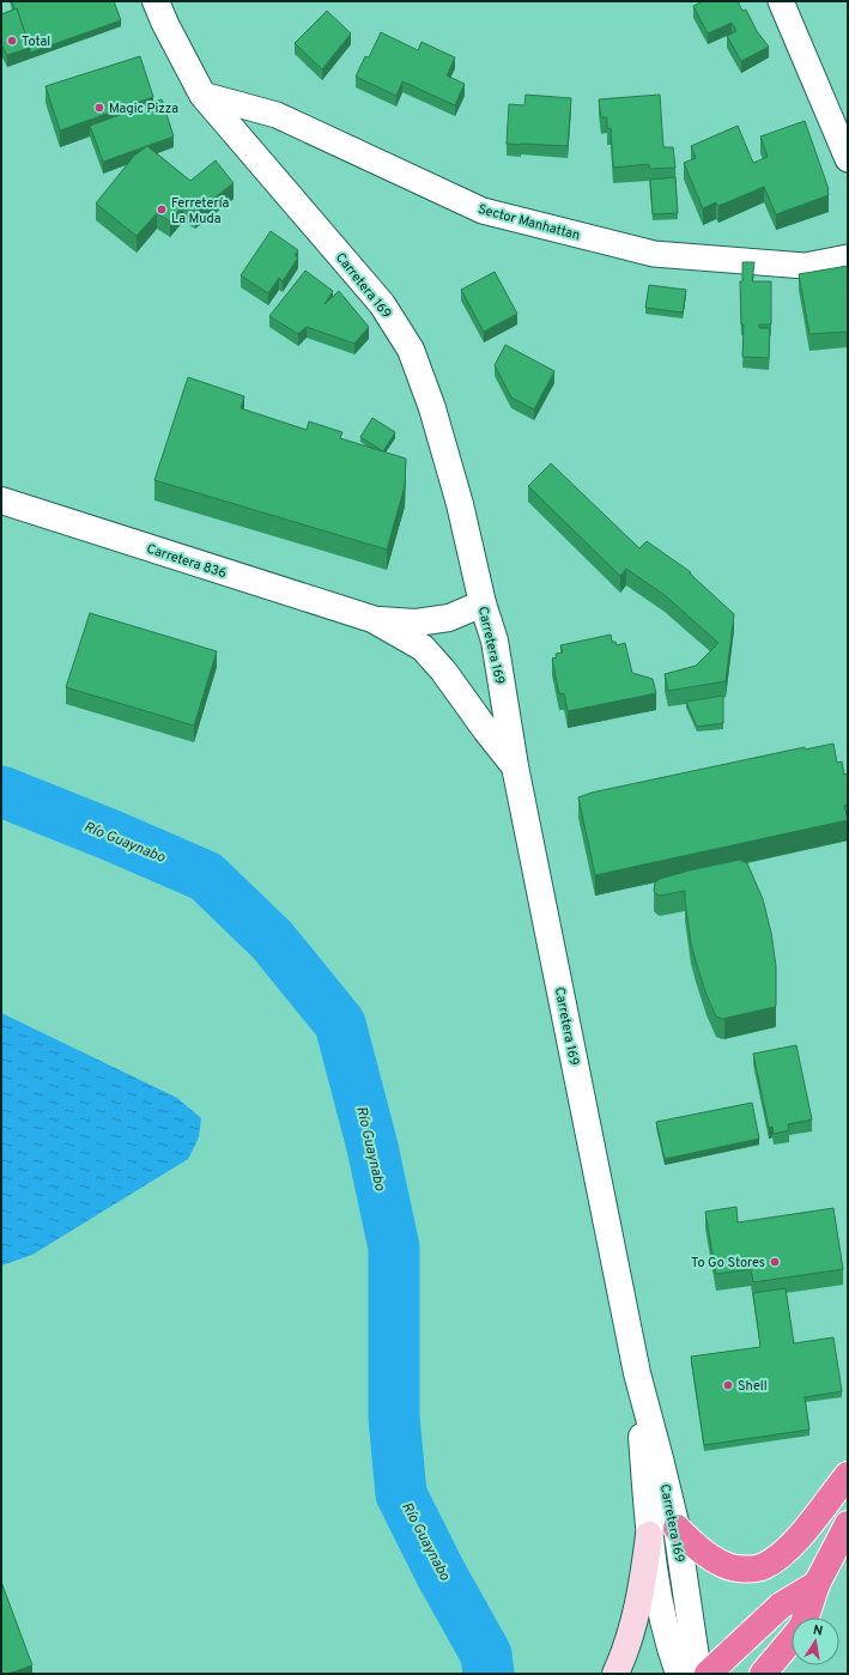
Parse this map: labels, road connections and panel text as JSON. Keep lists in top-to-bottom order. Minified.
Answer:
{"streets":{"street":["Sector Manhattan","Carretera 169","Carretera 836"]},"crossings":[["Sector Manhattan","Carretera 169"],["Carretera 169","Carretera 836"]],"water":["Río Guaynabo"],"places":["Total","Magic Pizza","Ferretería La Muda","To Go Stores","Shell"],"north":"top"}
